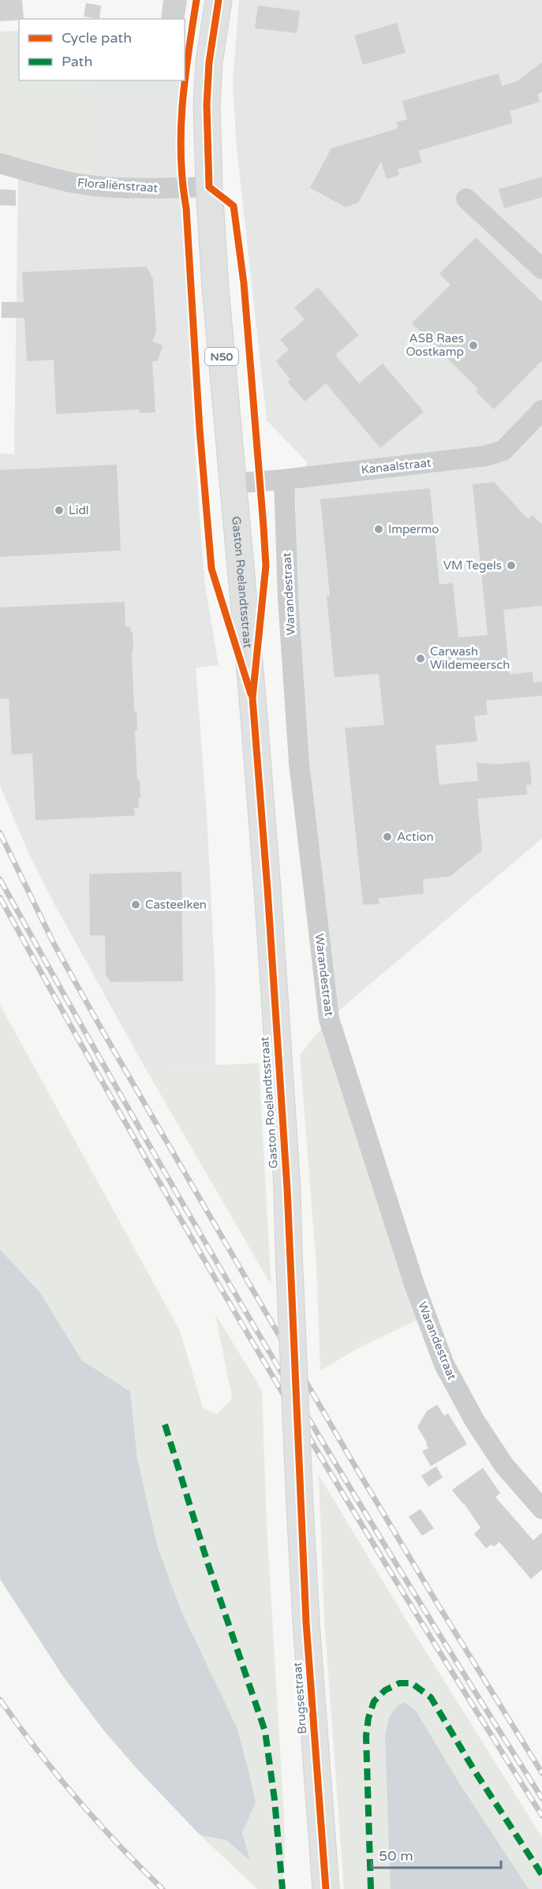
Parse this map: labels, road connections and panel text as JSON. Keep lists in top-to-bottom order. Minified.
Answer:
{"streets":{"main road":["N50","Gaston Roelandtsstraat","Brugsestraat"],"street":["Floraliënstraat","Kanaalstraat","Warandestraat"]},"crossings":[["Floraliënstraat","Gaston Roelandtsstraat"],["Kanaalstraat","Gaston Roelandtsstraat"],["Kanaalstraat","Warandestraat"],["Gaston Roelandtsstraat","Brugsestraat"]],"places":["ASB Raes Oostkamp","Lidl","Impermo","VM Tegels","Carwash Wildemeersch","Action","Casteelken"],"legend":["Cycle path","Path"],"scale_bar":"50 m"}
